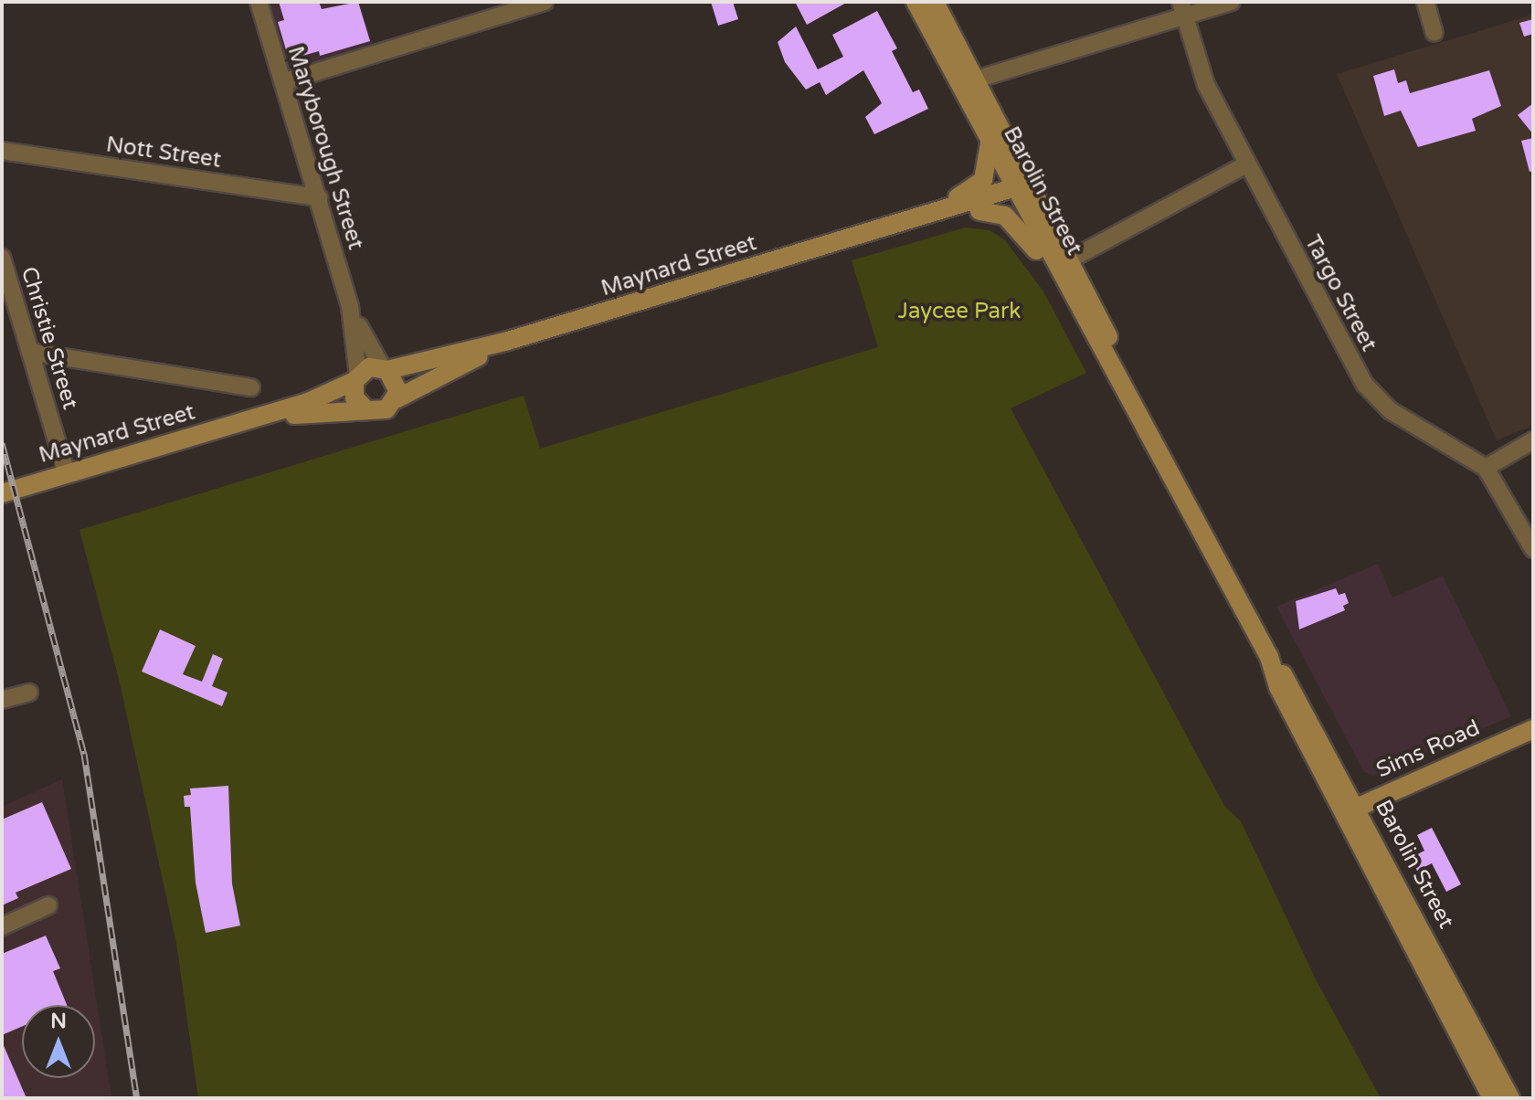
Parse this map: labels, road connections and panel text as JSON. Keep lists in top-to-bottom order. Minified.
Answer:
{"streets":{"main road":["Barolin Street","Maynard Street","Sims Road"],"street":["Maryborough Street","Nott Street","Targo Street","Christie Street"]},"crossings":[["Maryborough Street","Nott Street"],["Maryborough Street","Maynard Street"],["Barolin Street","Maynard Street"],["Barolin Street","Sims Road"],["Maynard Street","Christie Street"]],"parks":["Jaycee Park"],"north":"top"}
